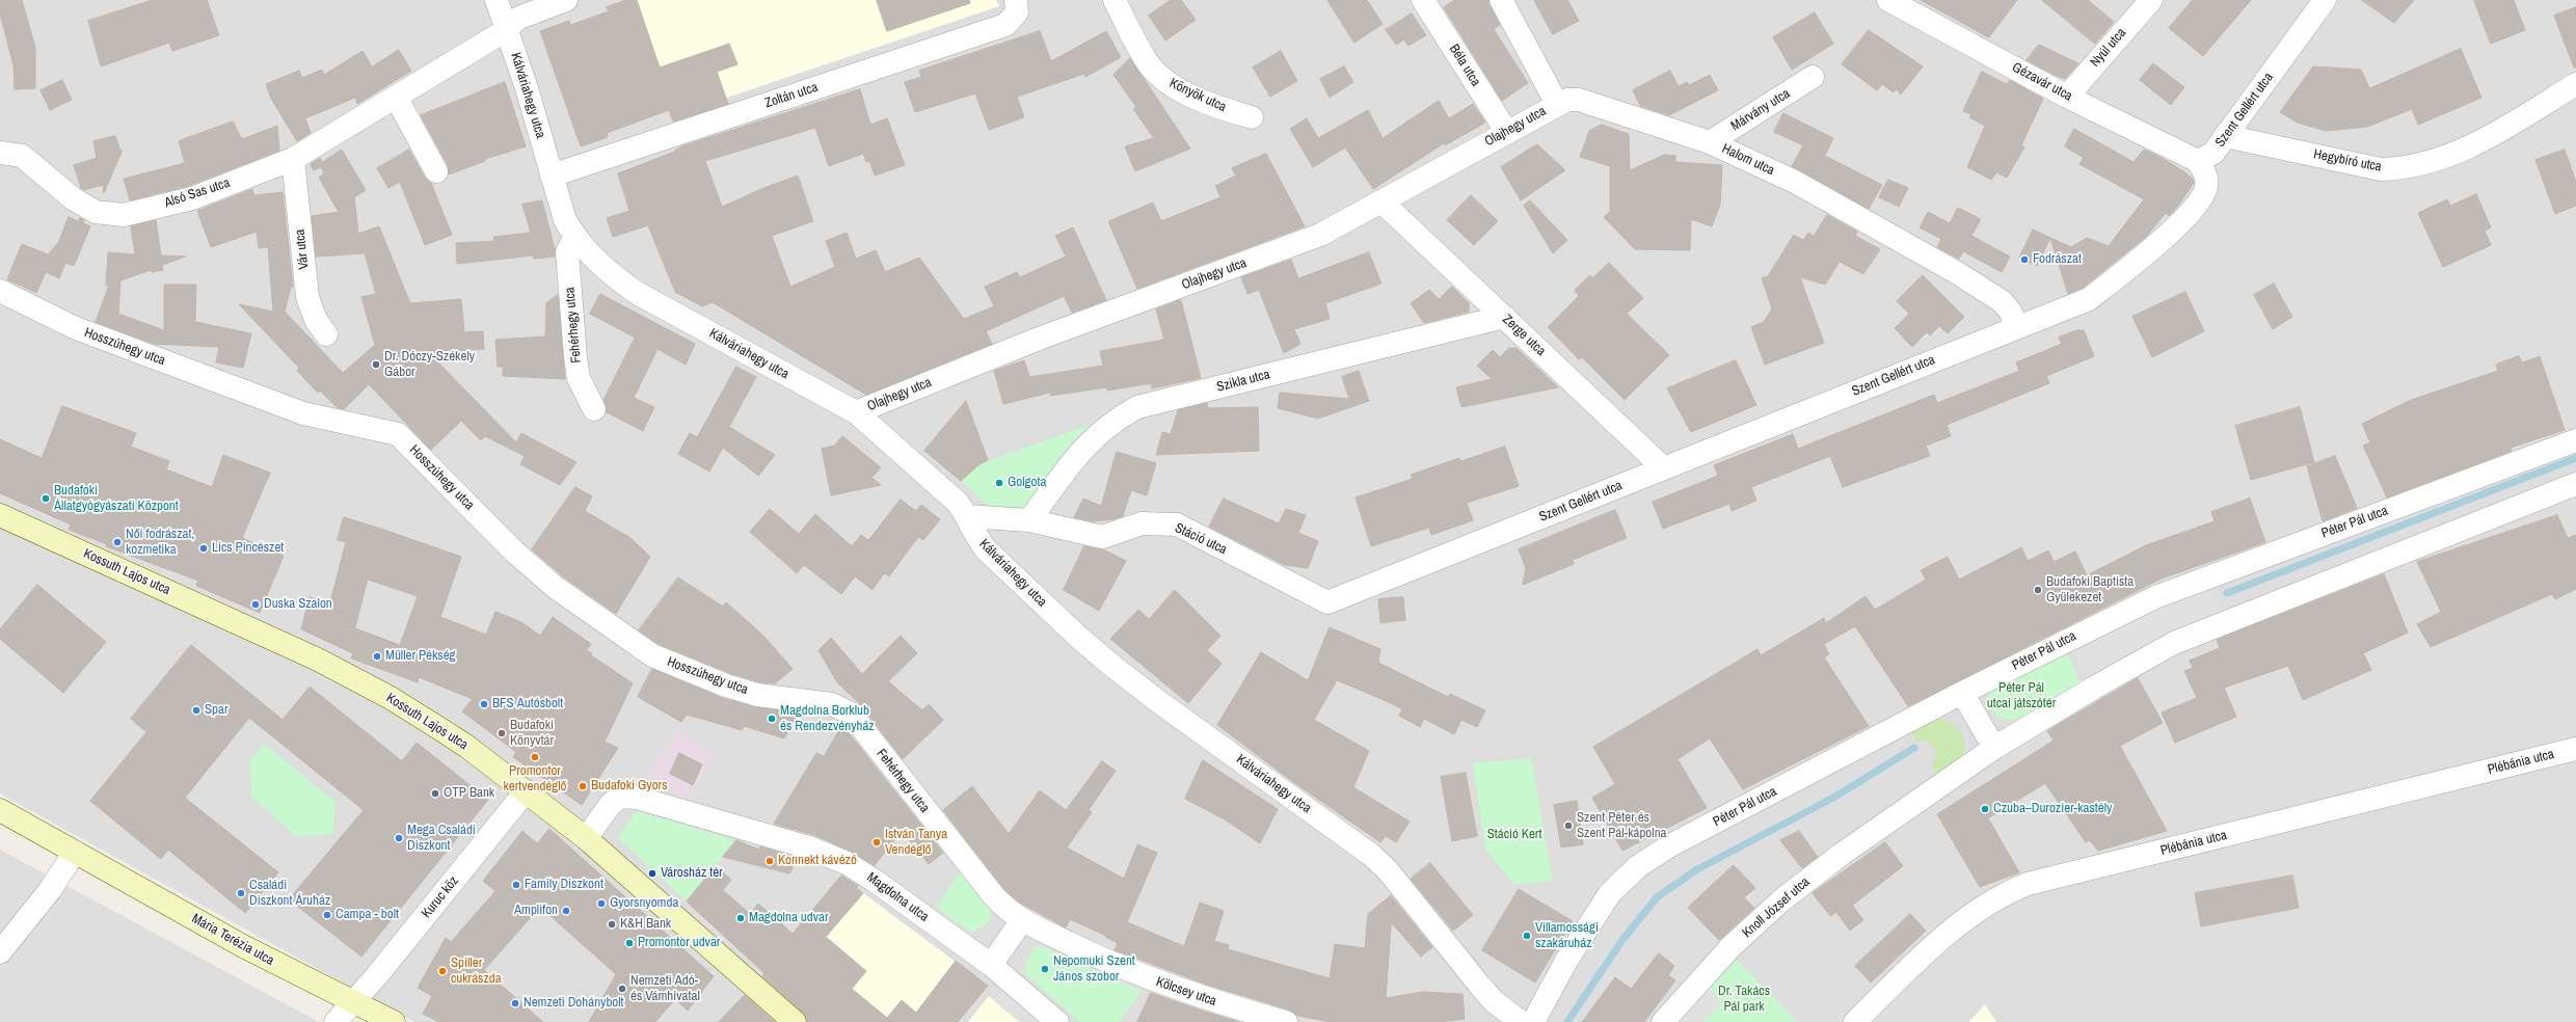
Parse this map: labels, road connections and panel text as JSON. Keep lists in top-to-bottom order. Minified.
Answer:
{"streets":{"main road":["Kossuth Lajos utca","Mária Terézia utca"],"street":["Nyúl utca","Béla utca","Gézavár utca","Kálváriahegy utca","Zoltán utca","Könyök utca","Márvány utca","Szent Gellért utca","Olajhegy utca","Halom utca","Hegybíró utca","Alsó Sas utca","Vár utca","Fehérhegy utca","Zerge utca","Hosszúhegy utca","Szikla utca","Péter Pál utca","Stáció utca","Plébánia utca","Kuruc köz","Magdolna utca","Knoll József utca","Kölcsey utca"]},"crossings":[["Nyúl utca","Gézavár utca"],["Béla utca","Olajhegy utca"],["Gézavár utca","Szent Gellért utca"],["Kálváriahegy utca","Zoltán utca"],["Kálváriahegy utca","Olajhegy utca"],["Kálváriahegy utca","Alsó Sas utca"],["Kálváriahegy utca","Fehérhegy utca"],["Kálváriahegy utca","Stáció utca"],["Márvány utca","Halom utca"],["Szent Gellért utca","Halom utca"],["Szent Gellért utca","Hegybíró utca"],["Szent Gellért utca","Zerge utca"],["Szent Gellért utca","Stáció utca"],["Olajhegy utca","Halom utca"],["Olajhegy utca","Zerge utca"],["Alsó Sas utca","Vár utca"],["Fehérhegy utca","Hosszúhegy utca"],["Fehérhegy utca","Kölcsey utca"],["Zerge utca","Szikla utca"],["Szikla utca","Stáció utca"],["Kossuth Lajos utca","Kuruc köz"],["Kossuth Lajos utca","Magdolna utca"],["Kuruc köz","Mária Terézia utca"]],"parks":["Péter Pál utcai játszótér","Stáció Kert","Dr. Takács Pál park"],"places":["Fodrászat","Dr. Dóczy-Székely Gábor","Golgota","Budafoki Állatgyógyászati Központ","Női fodrászat, kozmetika","Lics Pincészet","Budafoki Baptista Gyülekezet","Duska Szalon","Müller Pékség","BFS Autósbolt","Spar","Magdolna Borklub és Rendezvényház","Budafoki Könyvtár","Promontor kertvendéglő","Budafoki Gyors","OTP Bank","Czuba–Durozier-kastély","Szent Péter és Szent Pál-kápolna","Mega Családi Diszkont","István Tanya Vendéglő","Konnekt kávézó","Városház tér","Family Diszkont","Családi Diszkont Áruház","Gyorsnyomda","Amplifon","Campa - bolt","Magdolna udvar","K&H Bank","Villamossági szakáruház","Promontor udvar","Nepomuki Szent János szobor","Spiller cukrászda","Nemzeti Adó- és Vámhivatal","Nemzeti Dohánybolt"]}
